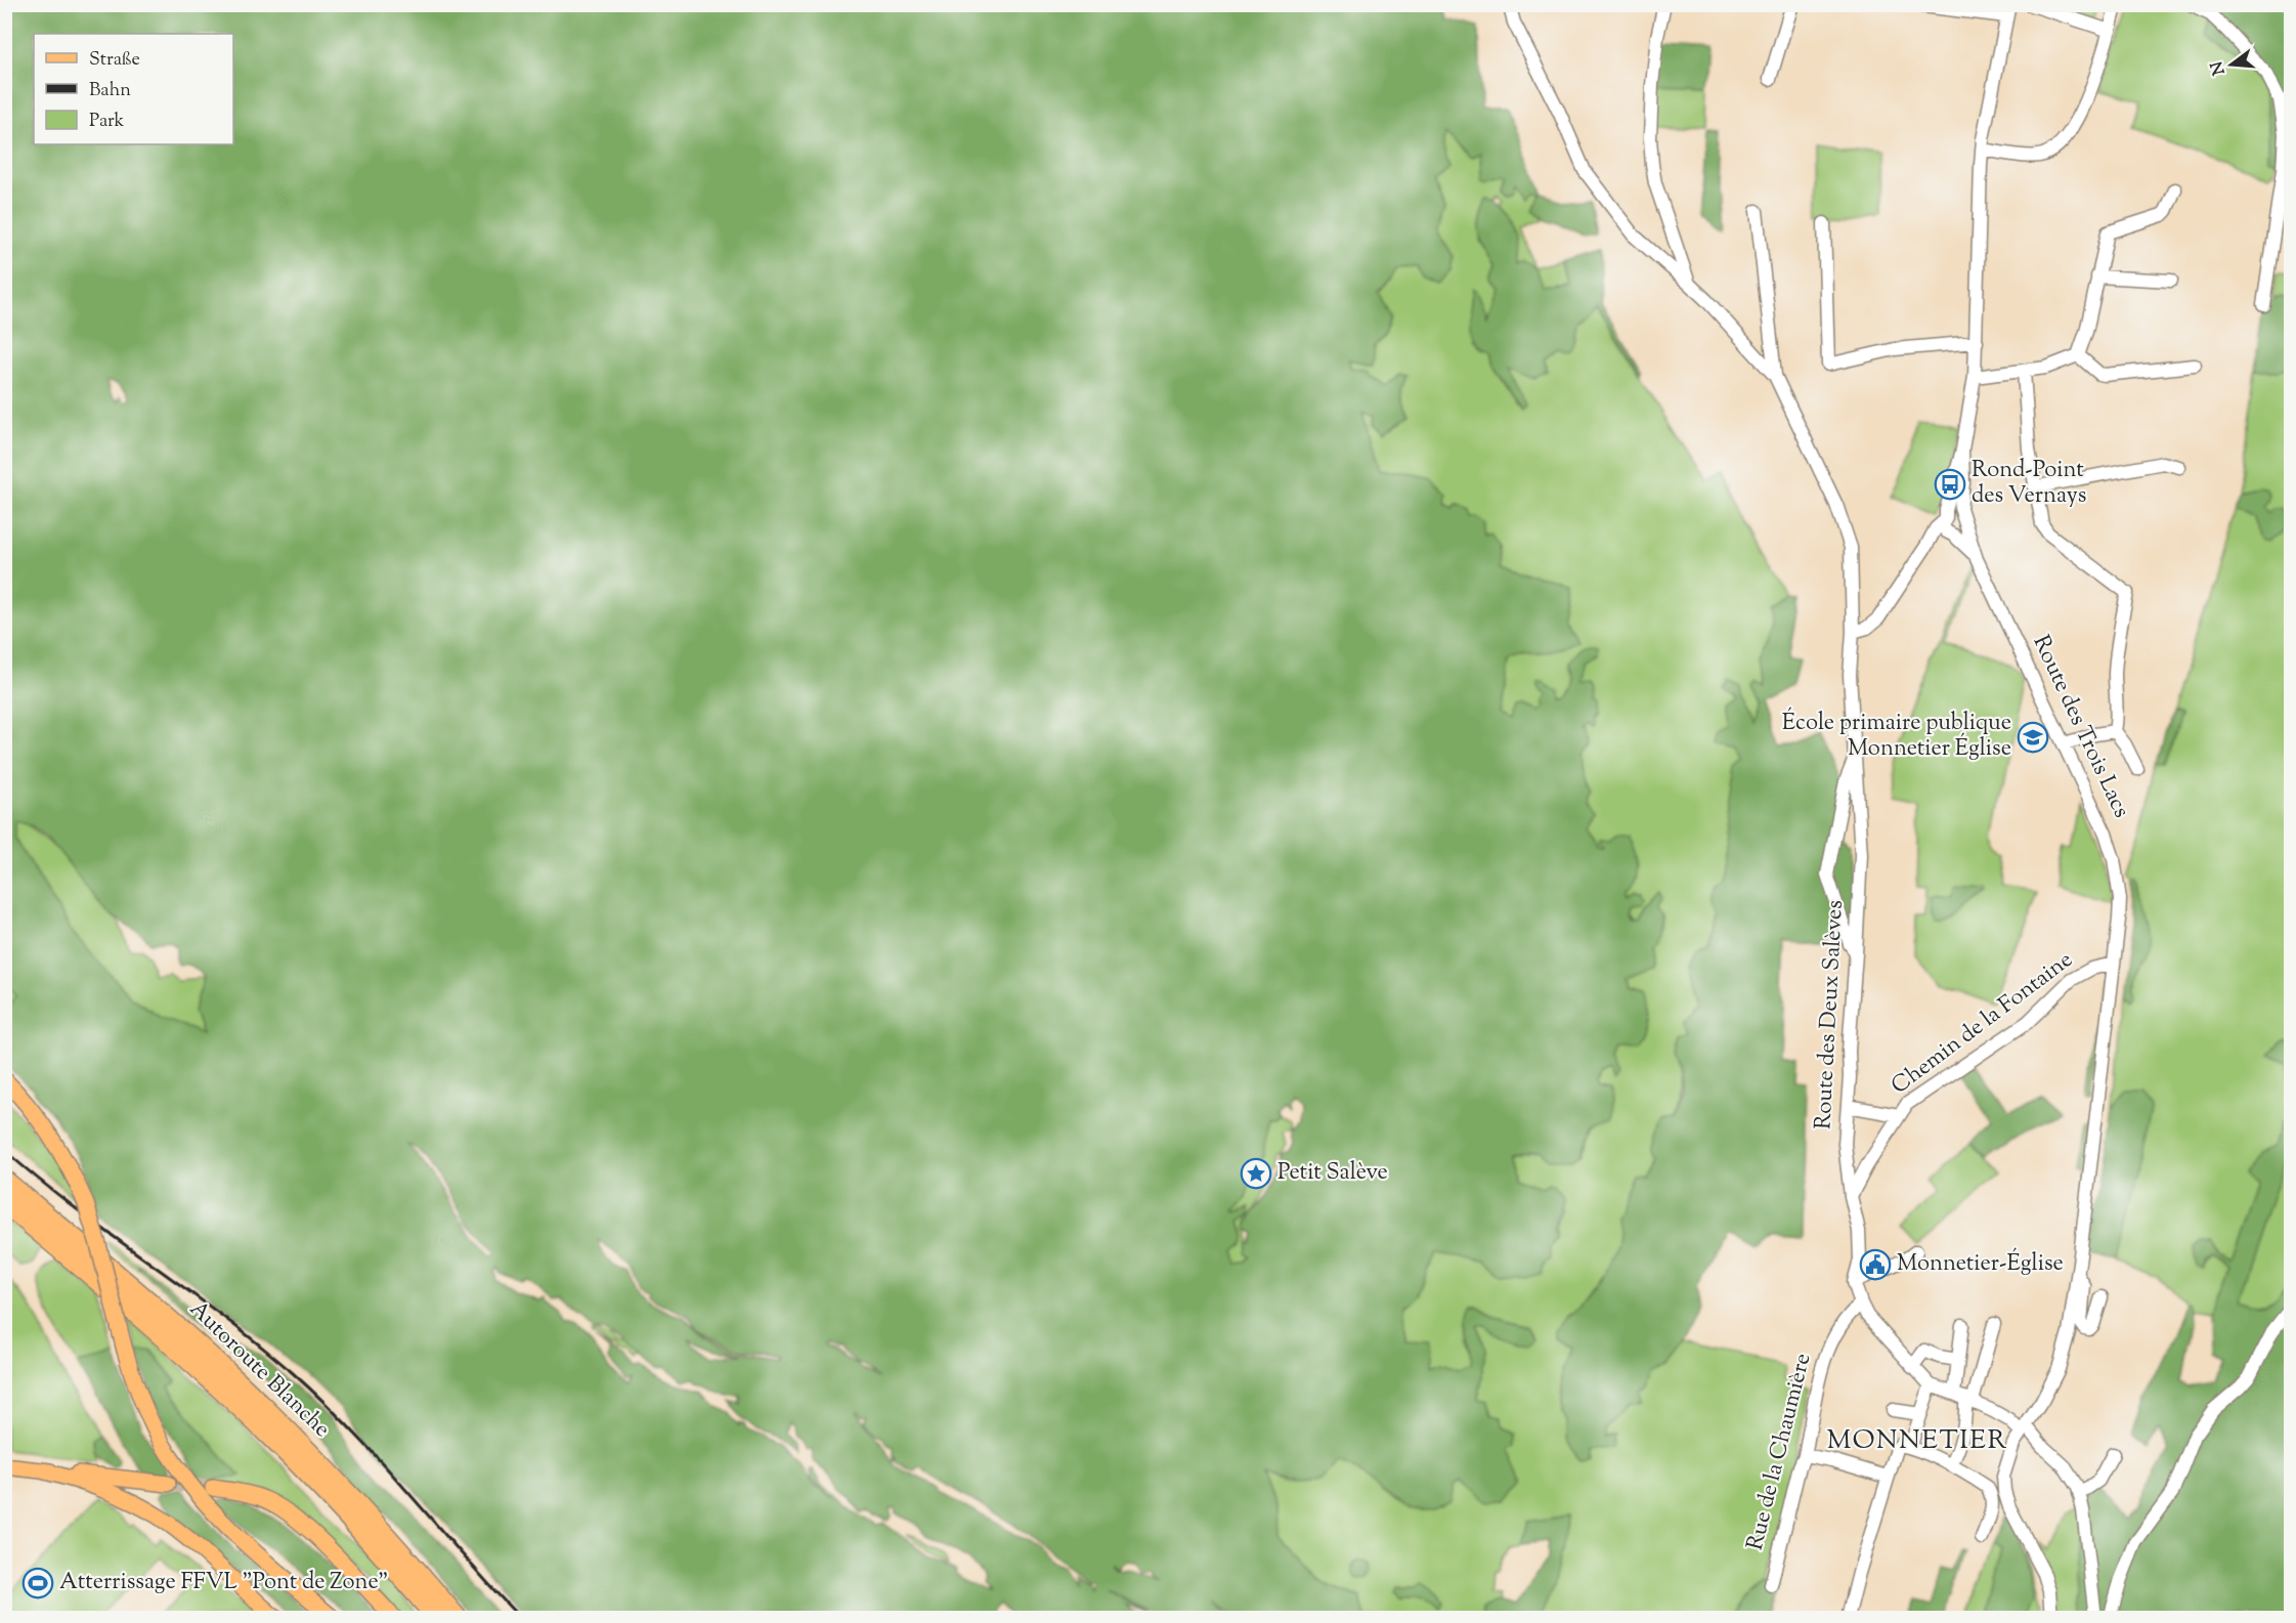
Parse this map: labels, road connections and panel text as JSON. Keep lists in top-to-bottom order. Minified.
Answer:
{"streets":{"highway":["Autoroute Blanche"],"street":["Route des Trois Lacs","Route des Deux Salèves","Chemin de la Fontaine","Rue de la Chaumière"]},"crossings":[["Route des Trois Lacs","Chemin de la Fontaine"],["Route des Deux Salèves","Chemin de la Fontaine"],["Route des Deux Salèves","Rue de la Chaumière"]],"districts":["MONNETIER"],"places":{"bus stop":["Rond-Point des Vernays"],"school or university":["École primaire publique Monnetier Église"],"place":["Petit Salève"],"public building":["Monnetier-Église"],"sports":["Atterrissage FFVL \"Pont de Zone\""]},"legend":["Straße","Bahn","Park"],"north":"left"}
